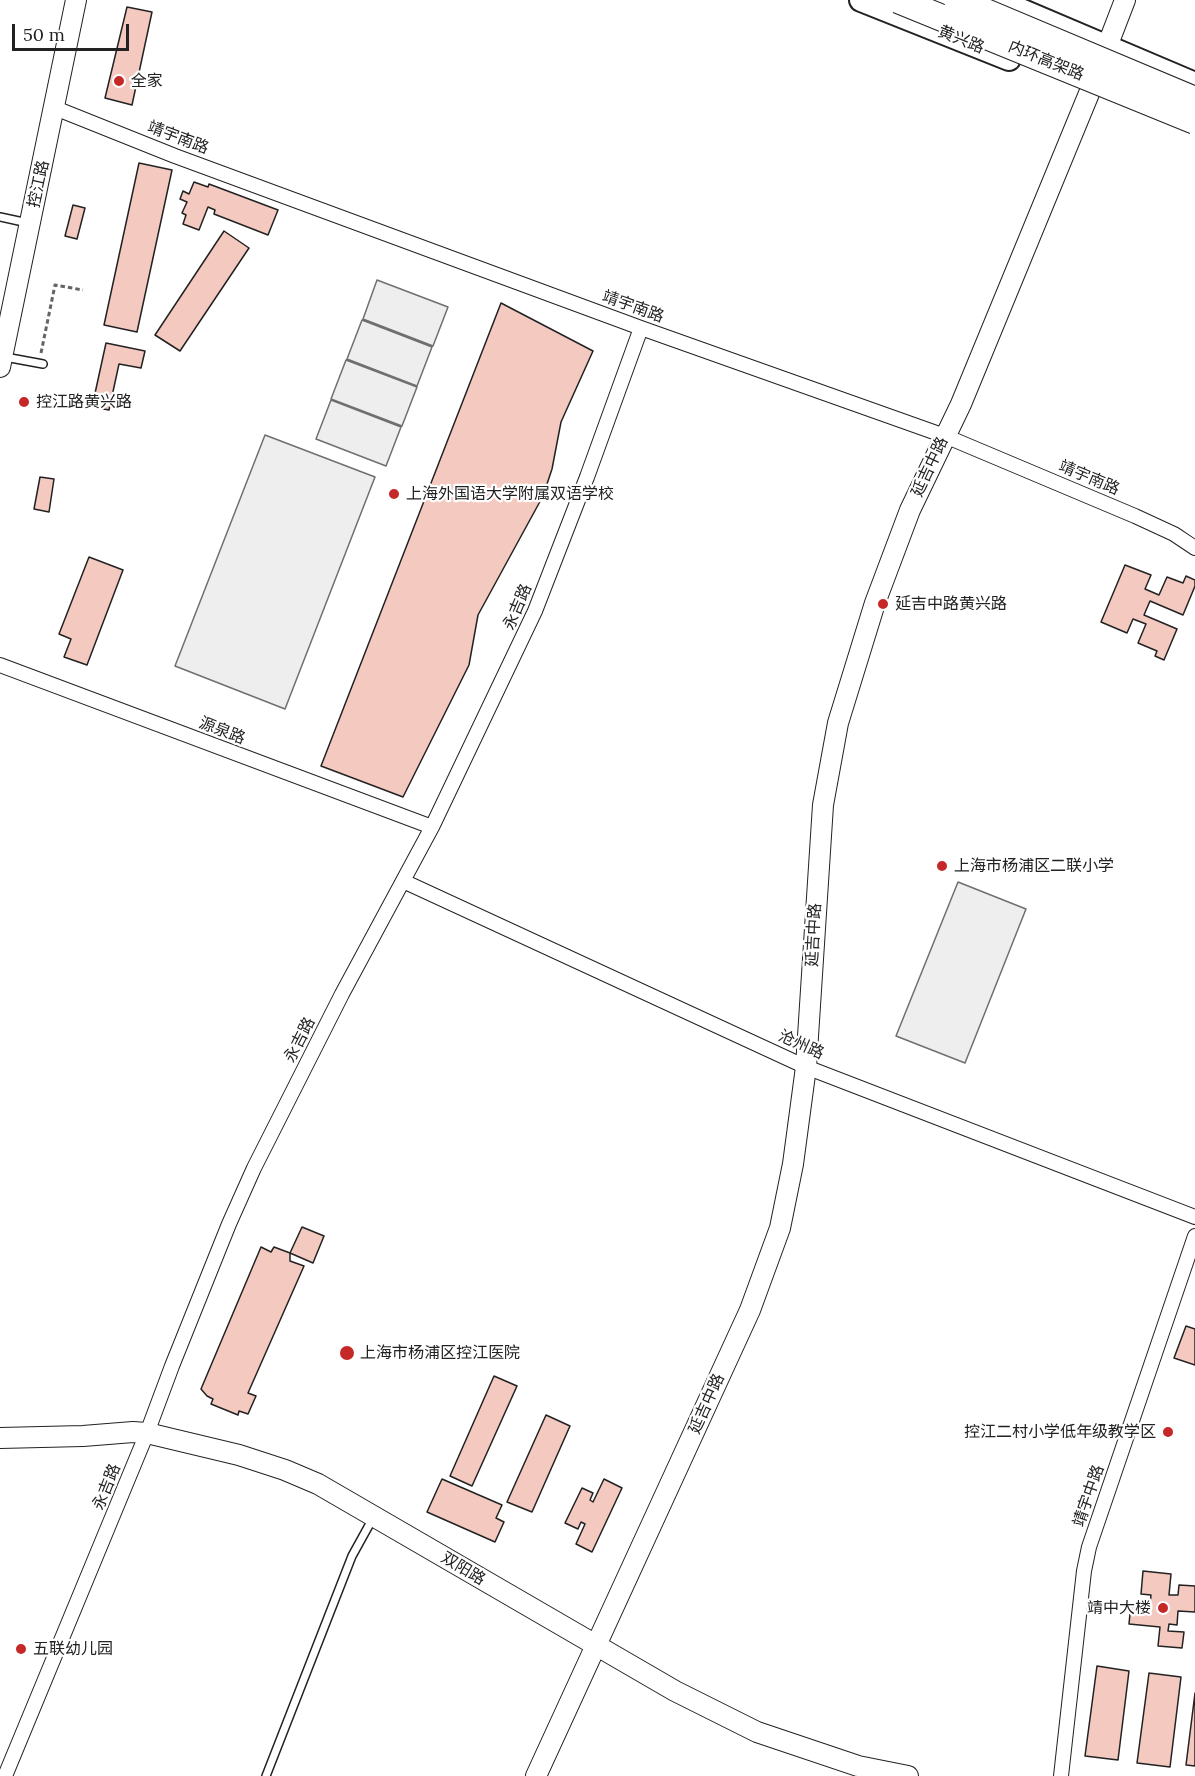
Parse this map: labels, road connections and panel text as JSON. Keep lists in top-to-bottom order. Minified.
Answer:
{"streets":{"highway":["内环高架路"],"main road":["黄兴路"],"street":["靖宇南路","控江路","延吉中路","永吉路","源泉路","沧州路","靖宇中路","双阳路"]},"crossings":[["黄兴路","延吉中路"],["靖宇南路","控江路"],["靖宇南路","延吉中路"],["靖宇南路","永吉路"],["延吉中路","沧州路"],["延吉中路","双阳路"],["永吉路","源泉路"],["永吉路","沧州路"],["永吉路","双阳路"]],"places":["全家","控江路黄兴路","上海外国语大学附属双语学校","延吉中路黄兴路","上海市杨浦区二联小学","上海市杨浦区控江医院","控江二村小学低年级教学区","靖中大楼","五联幼儿园"],"scale_bar":"50 m"}
